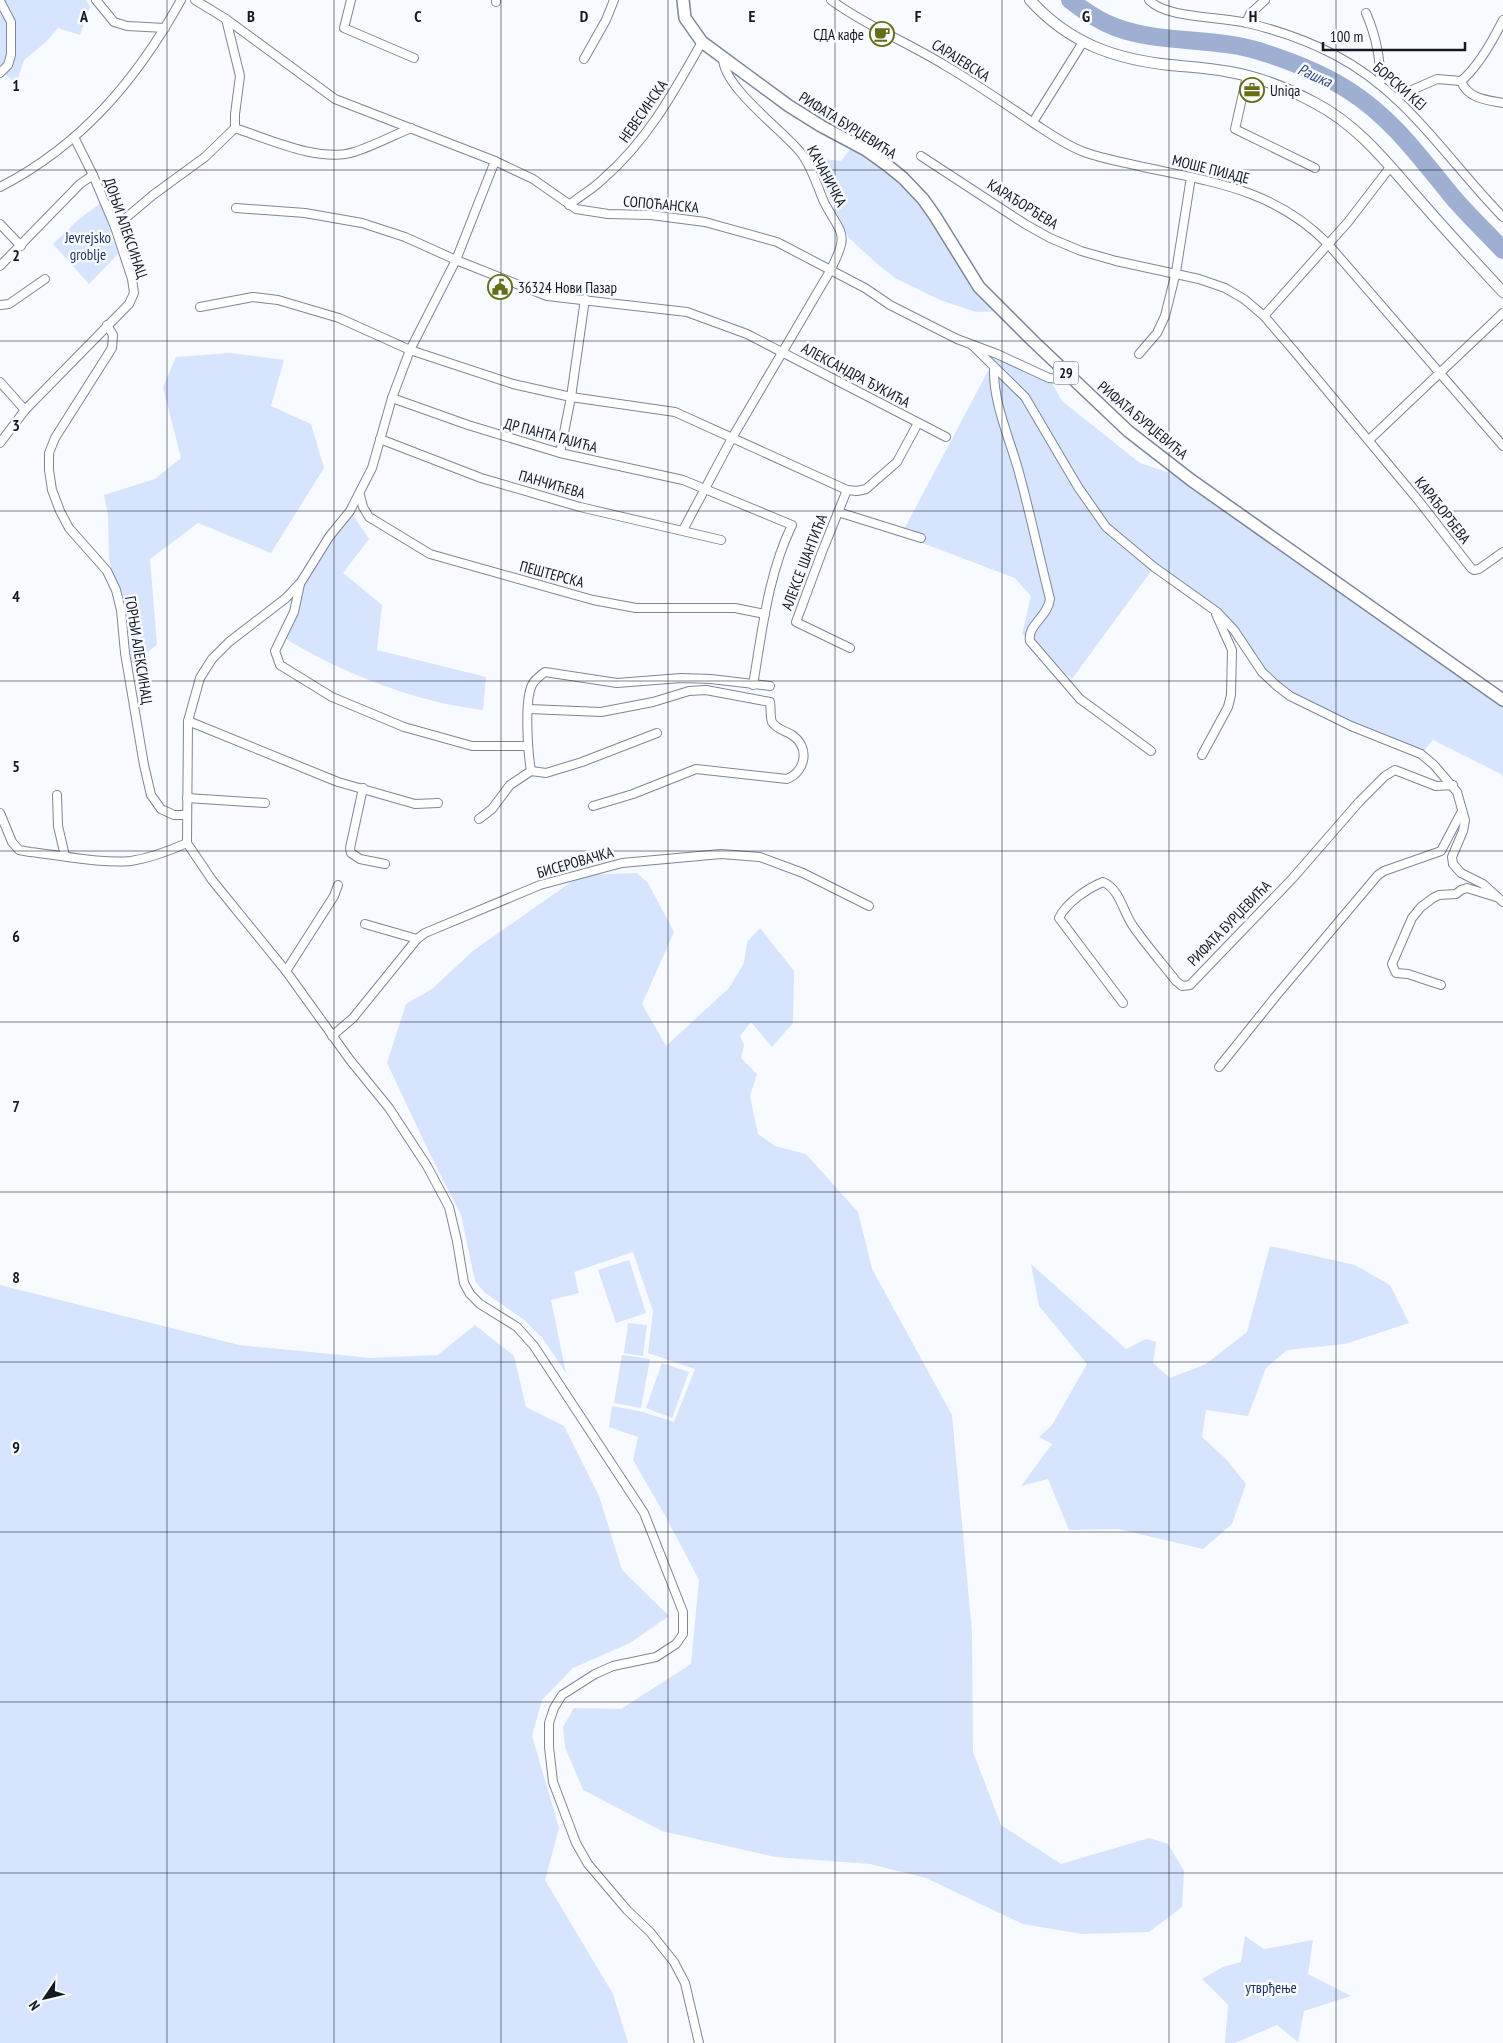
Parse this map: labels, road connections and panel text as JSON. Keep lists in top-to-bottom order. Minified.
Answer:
{"streets":{"main road":["РИФАТА БУРЏЕВИЋА","29"],"street":["САРАЈЕВСКА","БОРСКИ КЕЈ","НЕВЕСИНСКА","МОШЕ ПИЈАДЕ","КАЧАНИЧКА","СОПОЋАНСКА","КАРАЂОРЂЕВА","ДОЊИ АЛЕКСИНАЦ","АЛЕКСАНДРА ЂУКИЋА","ДР ПАНТА ГАЈИЋА","ПАНЧИЋЕВА","АЛЕКСЕ ШАНТИЋА","ПЕШТЕРСКА","ГОРЊИ АЛЕКСИНАЦ","БИСЕРОВАЧКА"]},"crossings":[["САРАЈЕВСКА","МОШЕ ПИЈАДЕ"],["НЕВЕСИНСКА","РИФАТА БУРЏЕВИЋА"],["НЕВЕСИНСКА","СОПОЋАНСКА"],["РИФАТА БУРЏЕВИЋА","КАЧАНИЧКА"],["РИФАТА БУРЏЕВИЋА","СОПОЋАНСКА"],["КАЧАНИЧКА","СОПОЋАНСКА"],["ДОЊИ АЛЕКСИНАЦ","ГОРЊИ АЛЕКСИНАЦ"],["АЛЕКСАНДРА ЂУКИЋА","АЛЕКСЕ ШАНТИЋА"],["ДР ПАНТА ГАЈИЋА","ПЕШТЕРСКА"]],"water":["Рашка"],"parks":["Jevrejsko groblje","утврђење"],"places":{"cafe":["СДА кафе"],"office":["Uniqa"],"public building":["36324 Нови Пазар"]},"scale_bar":"100 m","north":"bottom left","grid":{"columns":["A","B","C","D","E","F","G","H"],"rows":["1","2","3","4","5","6","7","8","9"]}}
